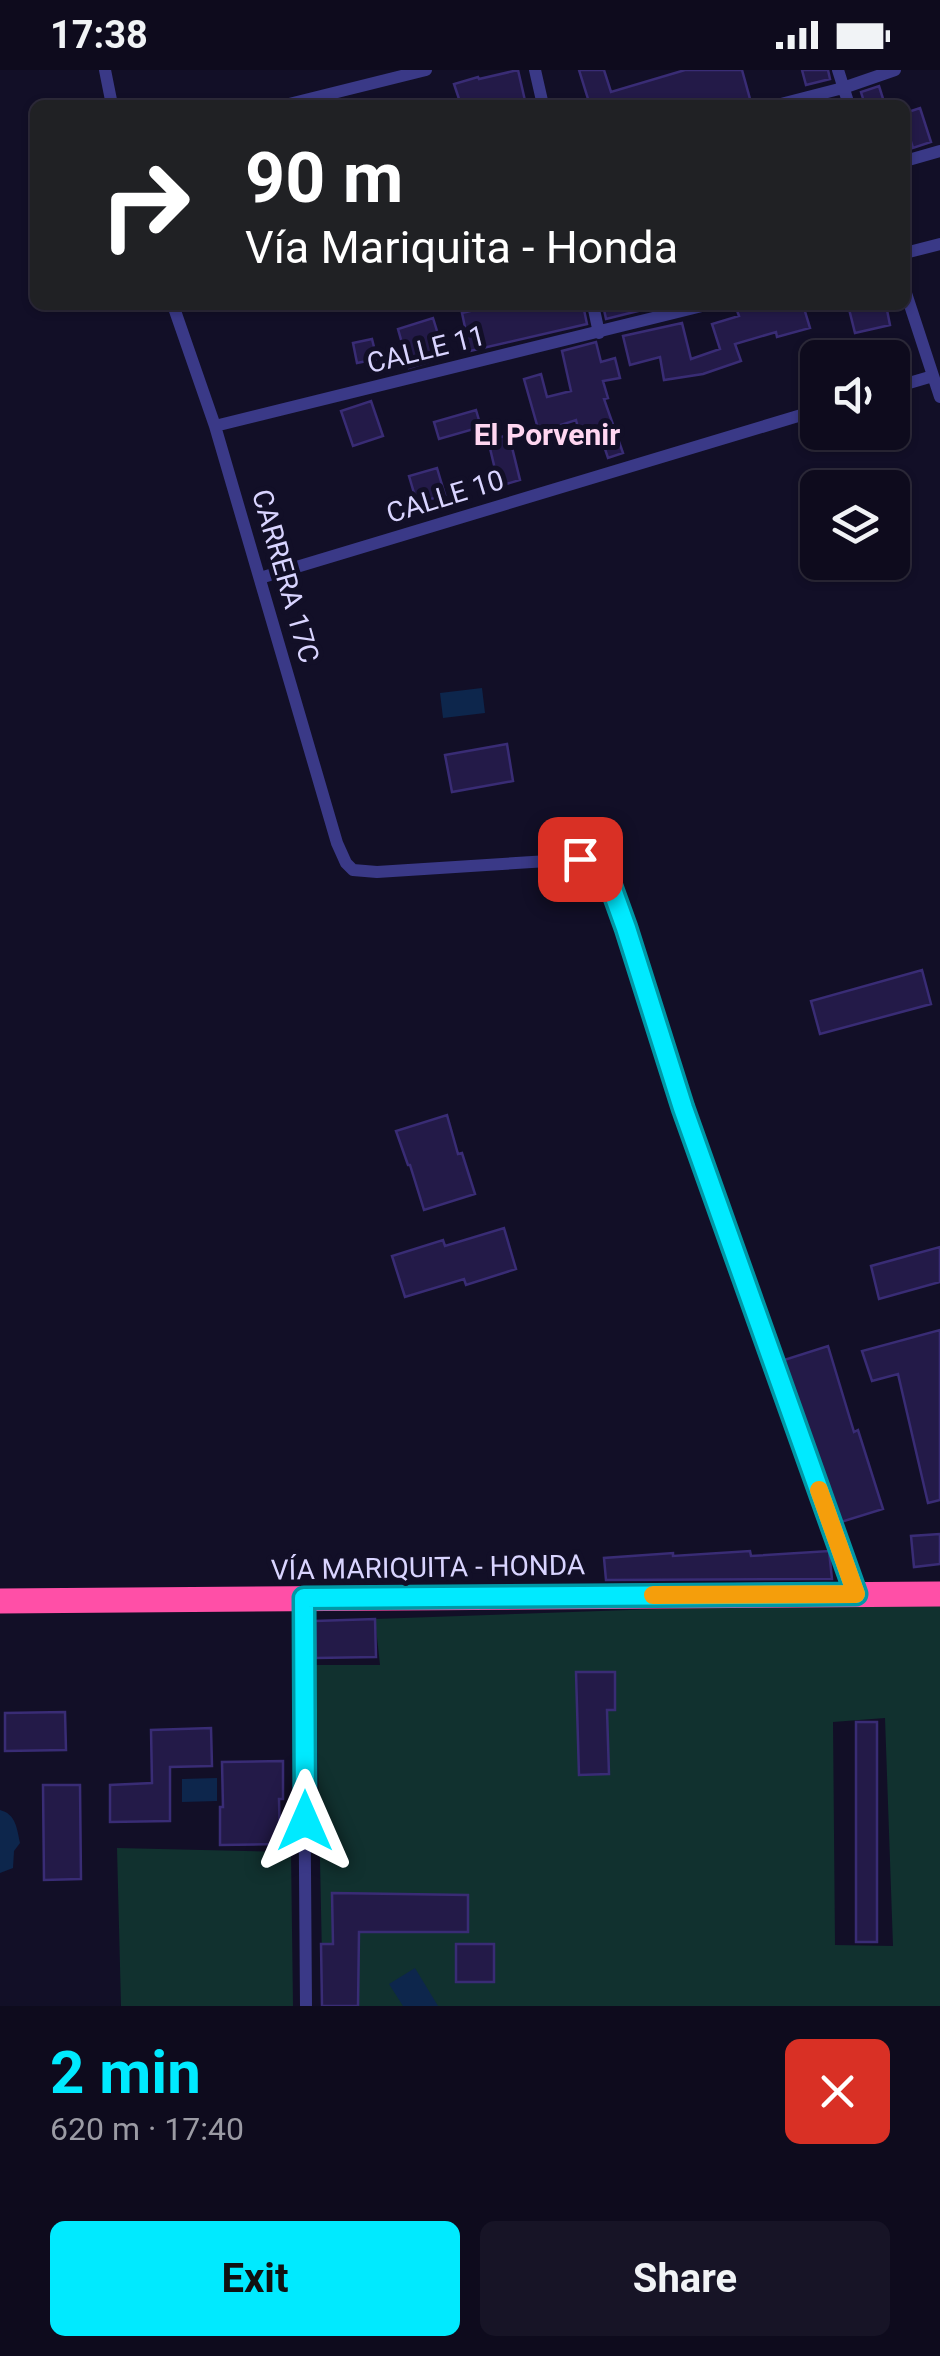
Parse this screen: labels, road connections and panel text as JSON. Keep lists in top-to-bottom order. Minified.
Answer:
{"streets":{"highway":["VÍA MARIQUITA - HONDA"],"street":["CALLE 11","CALLE 10","CARRERA 17C"]},"crossings":[["CALLE 11","CARRERA 17C"],["CALLE 10","CARRERA 17C"],["CARRERA 17C","VÍA MARIQUITA - HONDA"]],"districts":["El Porvenir"],"page":{"status":"17:38","turn":["90 m","Vía Mariquita - Honda"],"heading":["2 min","620 m · 17:40"],"buttons":["Exit","Share"]}}
